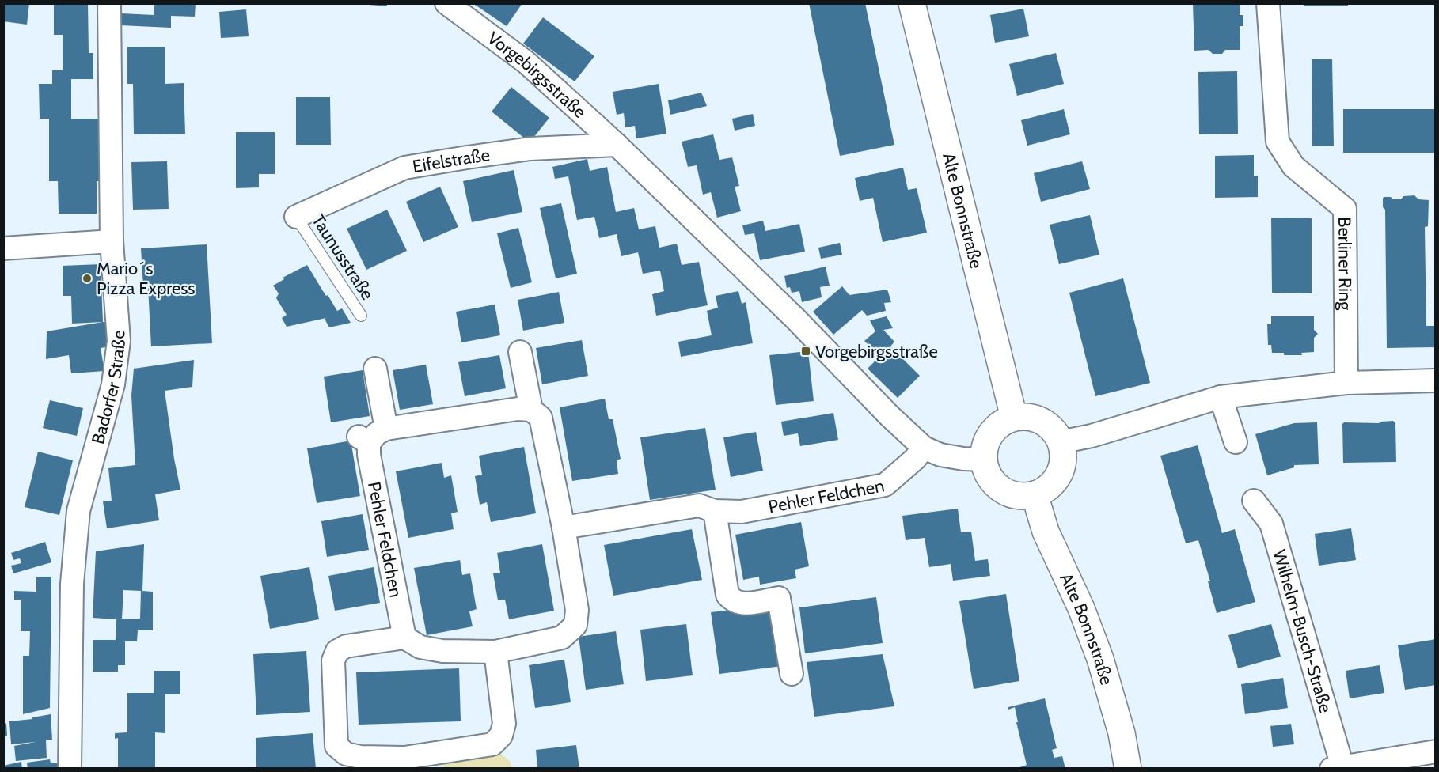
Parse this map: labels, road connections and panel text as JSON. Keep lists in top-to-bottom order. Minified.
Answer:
{"streets":{"main road":["Alte Bonnstraße"],"street":["Vorgebirgsstraße","Eifelstraße","Berliner Ring","Badorfer Straße","Pehler Feldchen","Wilhelm-Busch-Straße"],"lane":["Taunusstraße"]},"crossings":[["Vorgebirgsstraße","Eifelstraße"],["Vorgebirgsstraße","Alte Bonnstraße"],["Vorgebirgsstraße","Pehler Feldchen"],["Eifelstraße","Taunusstraße"]],"places":{"other":["Mario´s Pizza Express"],"transit":["Vorgebirgsstraße"]}}
